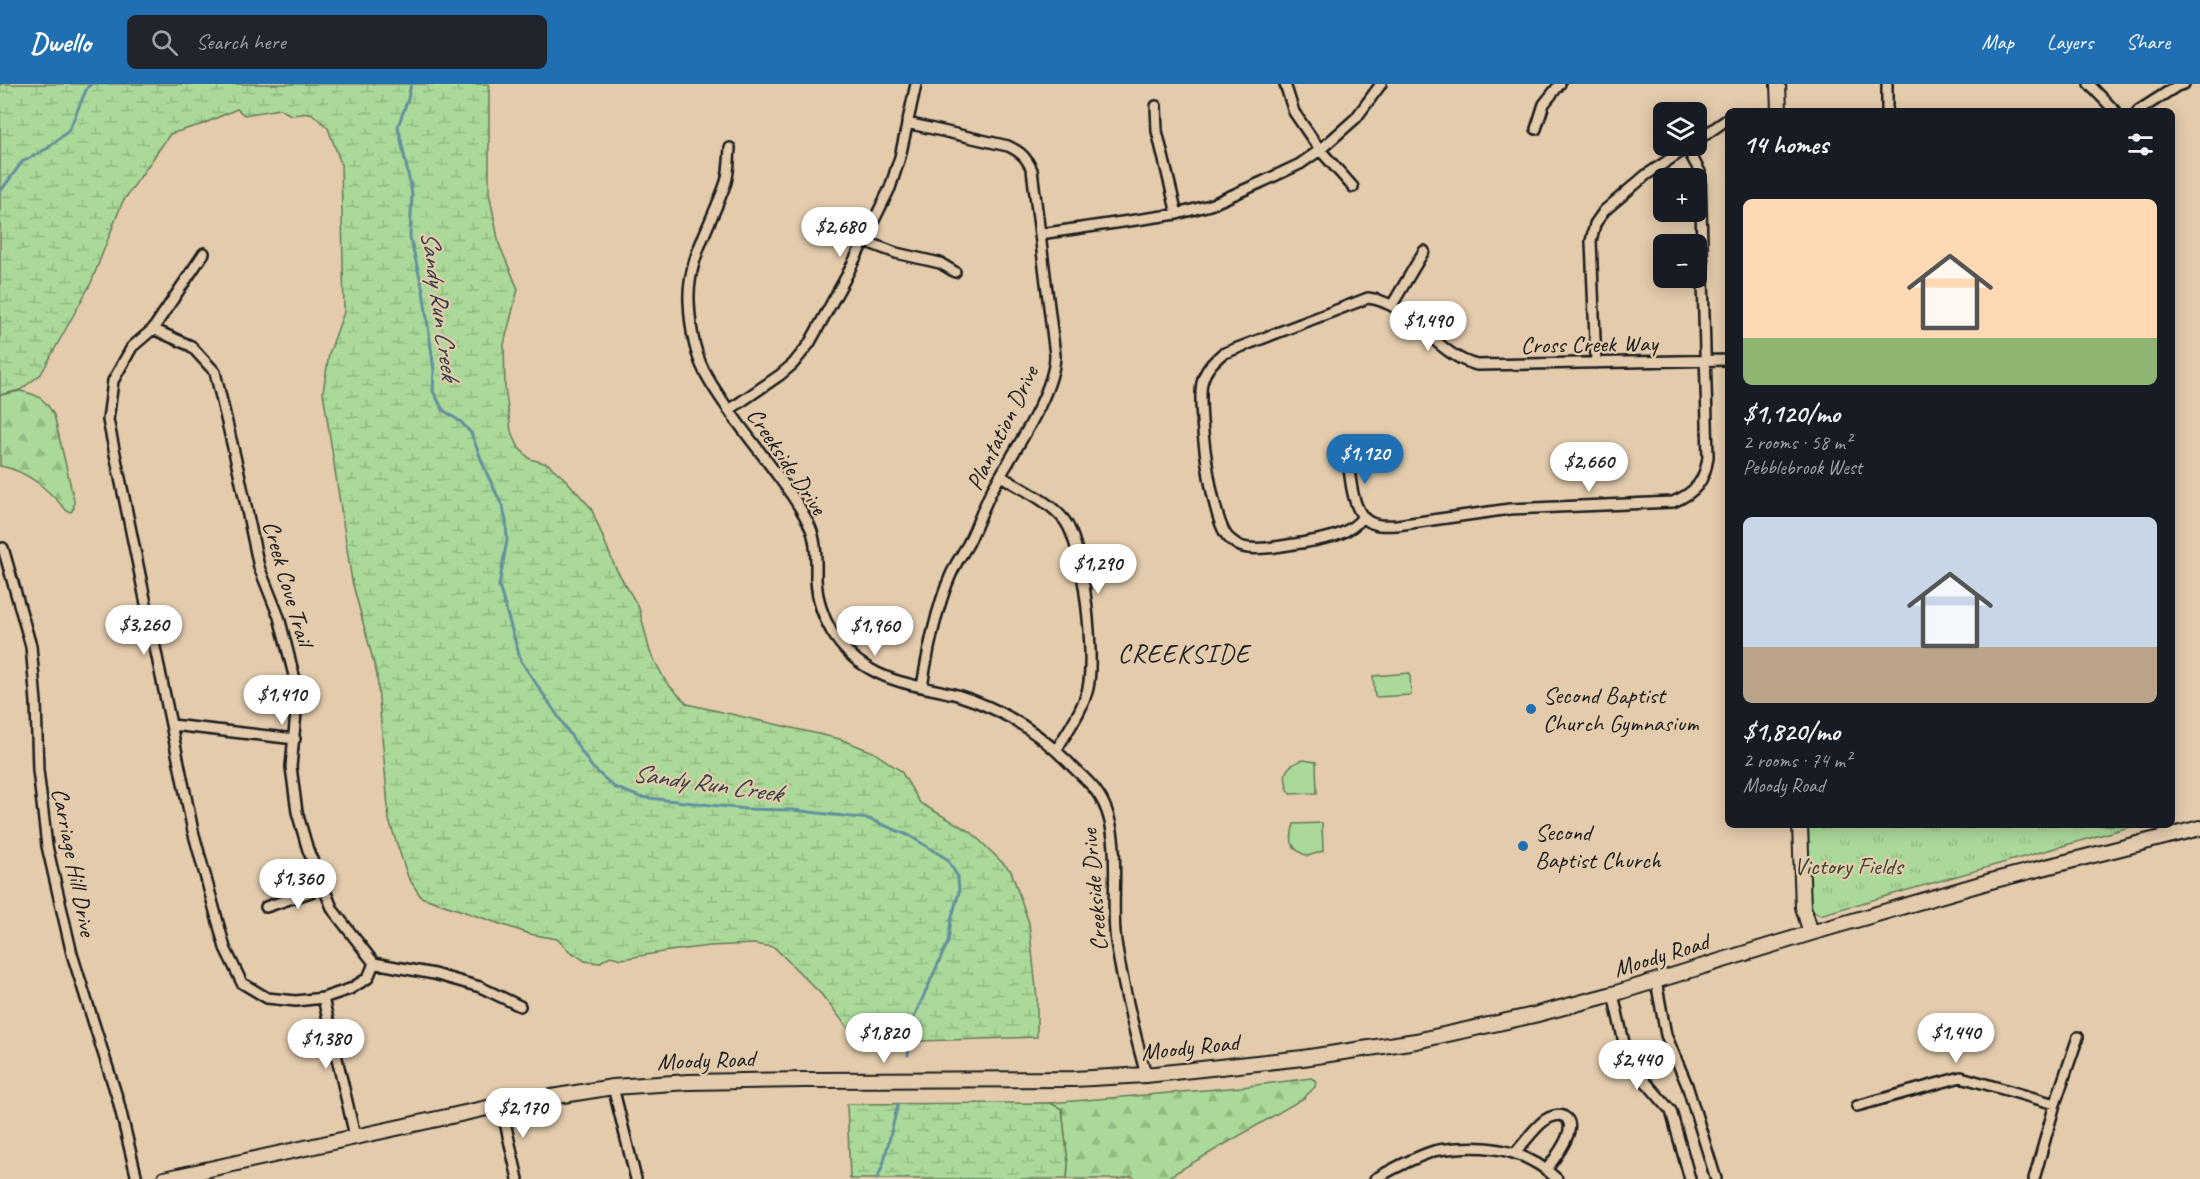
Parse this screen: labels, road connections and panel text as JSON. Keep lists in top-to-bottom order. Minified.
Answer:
{"streets":{"main road":["Moody Road"],"street":["Cross Creek Way","Plantation Drive","Creekside Drive","Creek Cove Trail","Carriage Hill Drive"]},"crossings":[["Plantation Drive","Creekside Drive"],["Creekside Drive","Moody Road"]],"districts":["CREEKSIDE"],"water":["Sandy Run Creek"],"parks":["Victory Fields"],"places":["Second Baptist Church Gymnasium","Second Baptist Church"],"page":{"header":"Dwello","search":"Search here","nav":["Map","Layers","Share"],"map_buttons":["+","−"],"heading":"14 homes","list":[{"name":"$1,120/mo","note":"2 rooms · 58 m² · Pebblebrook West"},{"name":"$1,820/mo","note":"2 rooms · 74 m² · Moody Road"}],"price":["$2,680","$1,490","$1,120","$2,660","$1,290","$3,260","$1,960","$1,410","$1,360","$1,820","$1,440","$1,380","$2,440","$2,170"]}}
